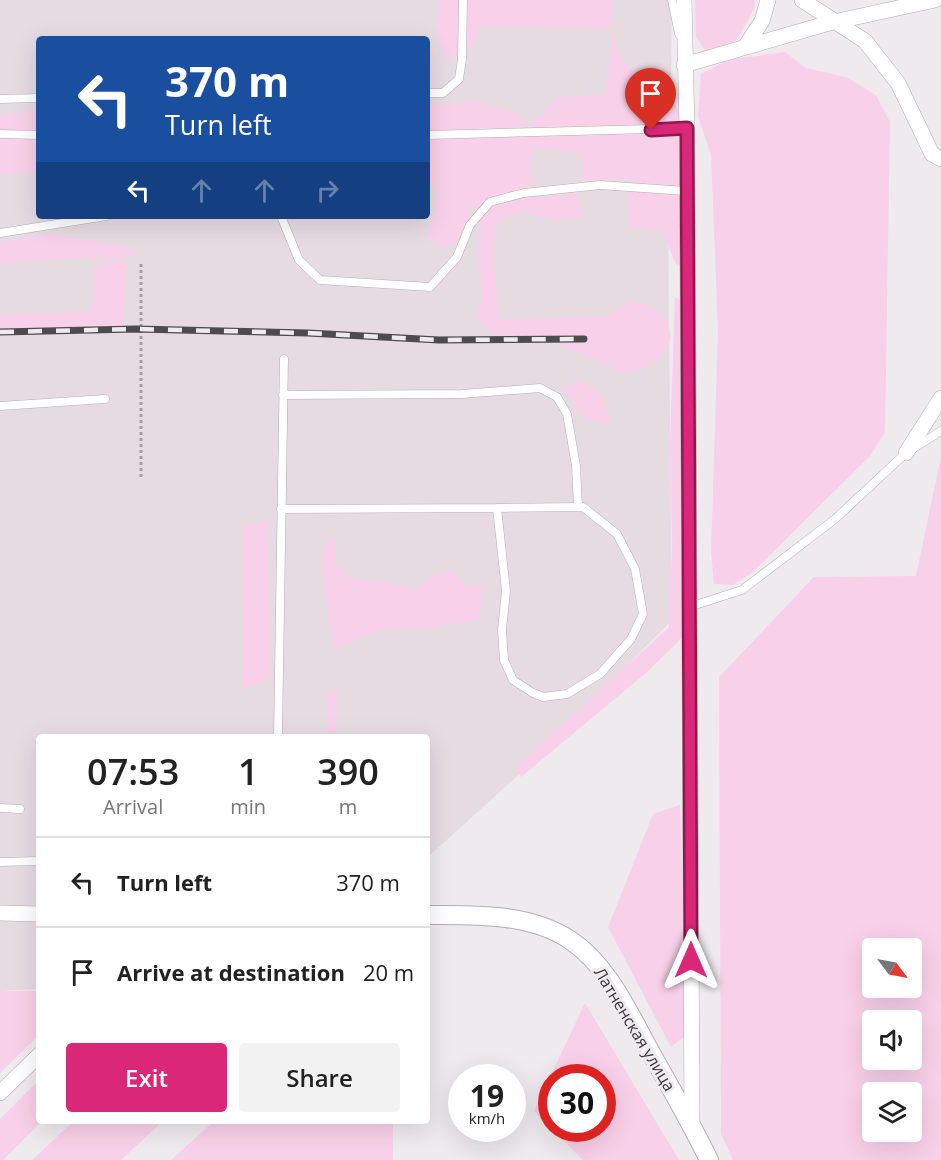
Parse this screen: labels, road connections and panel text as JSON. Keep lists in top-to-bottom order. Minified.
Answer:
{"streets":{"street":["Латненская улица"]},"north":"bottom right","page":{"turn":["370 m","Turn left"],"eta":["07:53","Arrival","1","min","390","m"],"list":[{"name":"Turn left","value":"370 m"},{"name":"Arrive at destination","value":"20 m"}],"buttons":["Exit","Share"],"speed":"19 km/h","limit":"30"}}
